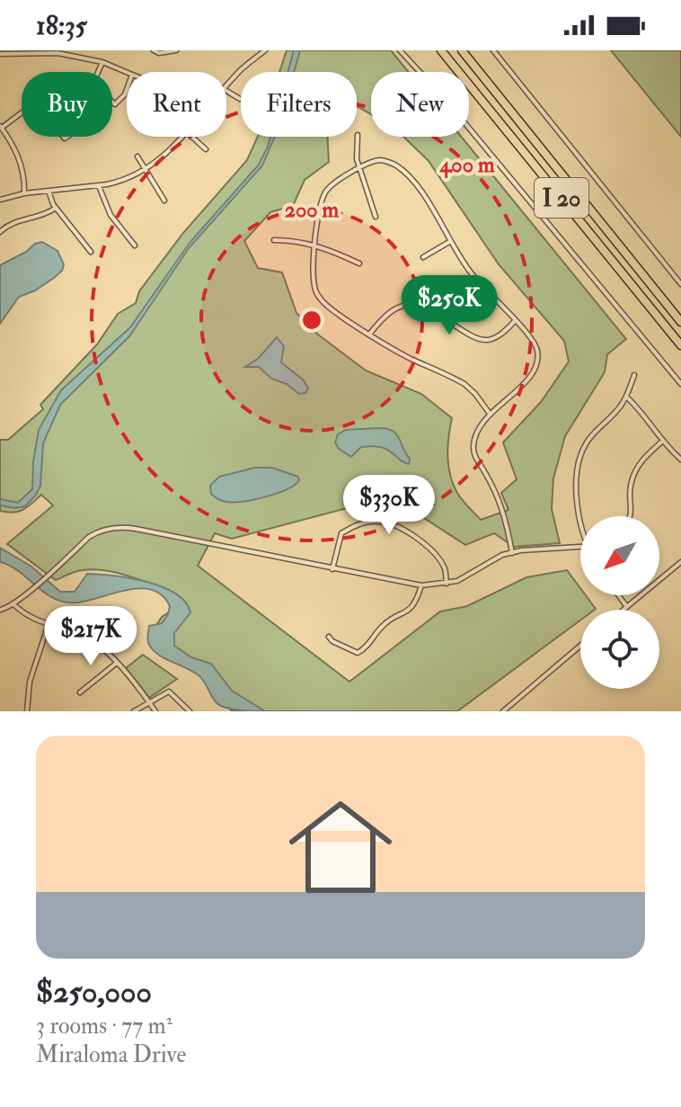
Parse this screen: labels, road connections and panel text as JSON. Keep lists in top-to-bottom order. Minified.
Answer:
{"streets":{"highway":["I 20"]},"north":"bottom left","page":{"status":"18:35","chip":["Buy","Rent","Filters","New"],"price":["$250K","$330K","$217K"],"list":[{"name":"$250,000","note":"3 rooms · 77 m² · Miraloma Drive"}]},"rings":["400 m","200 m"]}
